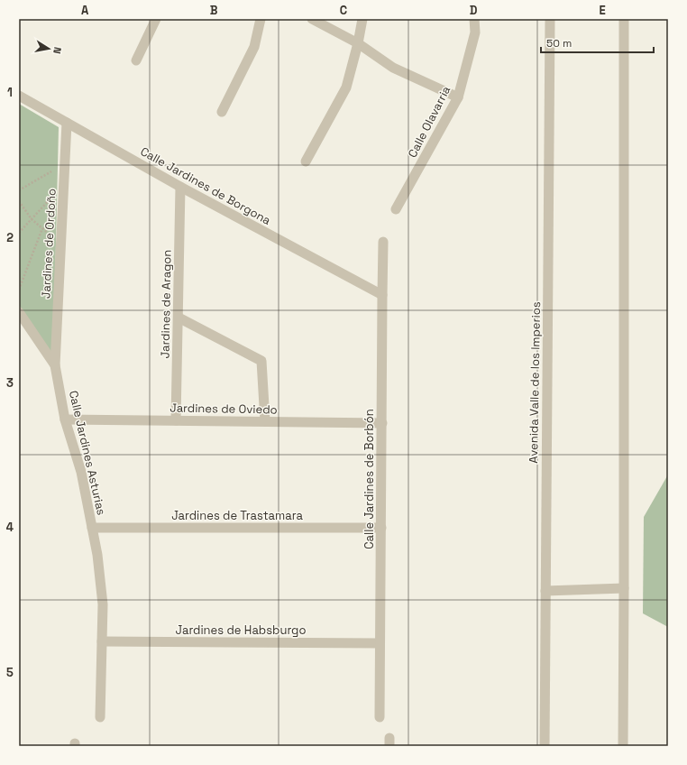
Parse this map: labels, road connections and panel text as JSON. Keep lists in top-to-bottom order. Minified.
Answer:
{"streets":{"street":["Calle Olavarria","Calle Jardines de Borgona","Jardines de Ordoño","Jardines de Aragon","Avenida Valle de los Imperios","Jardines de Oviedo","Calle Jardines Asturias","Calle Jardines de Borbón","Jardines de Trastamara","Jardines de Habsburgo"]},"crossings":[["Calle Jardines de Borgona","Jardines de Ordoño"],["Calle Jardines de Borgona","Jardines de Aragon"],["Calle Jardines de Borgona","Calle Jardines de Borbón"],["Jardines de Ordoño","Calle Jardines Asturias"],["Jardines de Aragon","Jardines de Oviedo"],["Jardines de Oviedo","Calle Jardines Asturias"],["Jardines de Oviedo","Calle Jardines de Borbón"],["Calle Jardines Asturias","Jardines de Trastamara"],["Calle Jardines Asturias","Jardines de Habsburgo"],["Calle Jardines de Borbón","Jardines de Trastamara"],["Calle Jardines de Borbón","Jardines de Habsburgo"]],"scale_bar":"50 m","north":"right","grid":{"columns":["A","B","C","D","E"],"rows":["1","2","3","4","5"]}}
